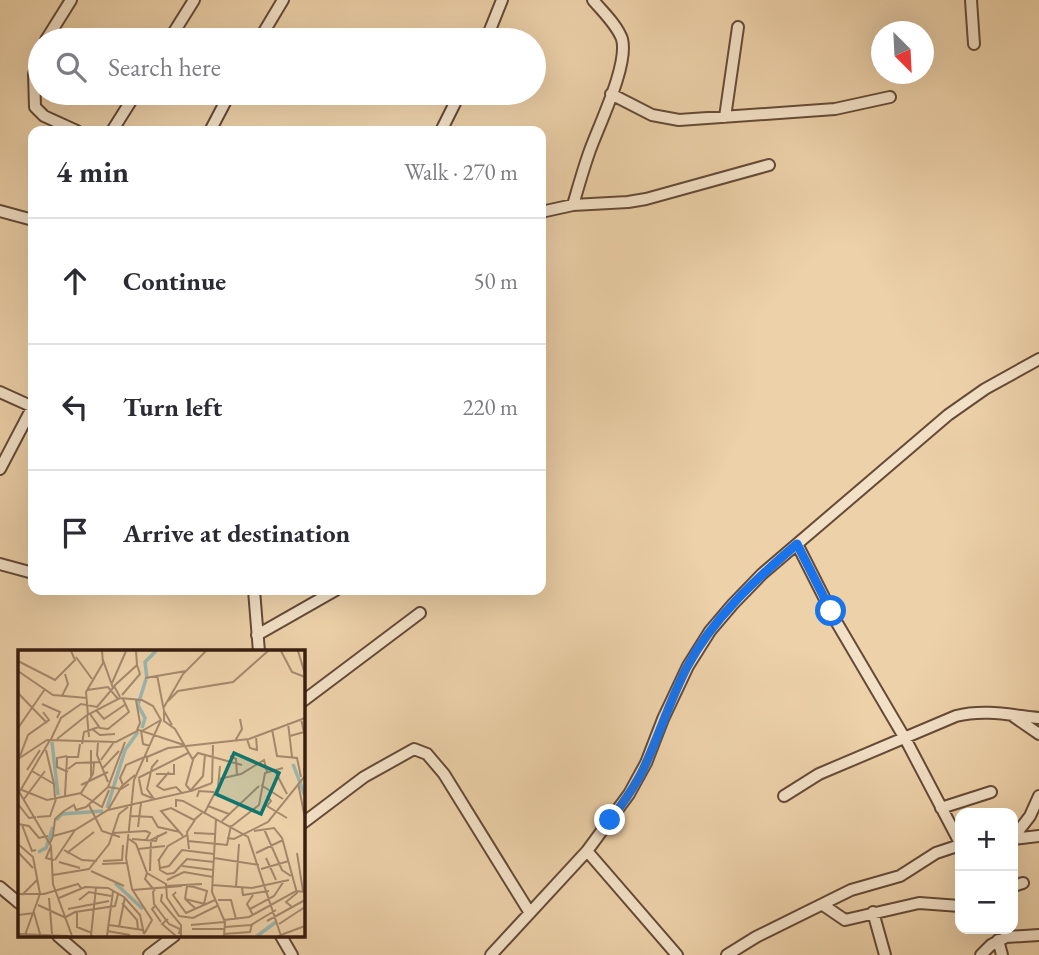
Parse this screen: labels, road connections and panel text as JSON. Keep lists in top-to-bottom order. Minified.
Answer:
{"north":"bottom right","page":{"search":"Search here","heading":["4 min","Walk · 270 m"],"list":[["Continue","50 m"],["Turn left","220 m"],"Arrive at destination"],"map_buttons":["+","−"]}}
